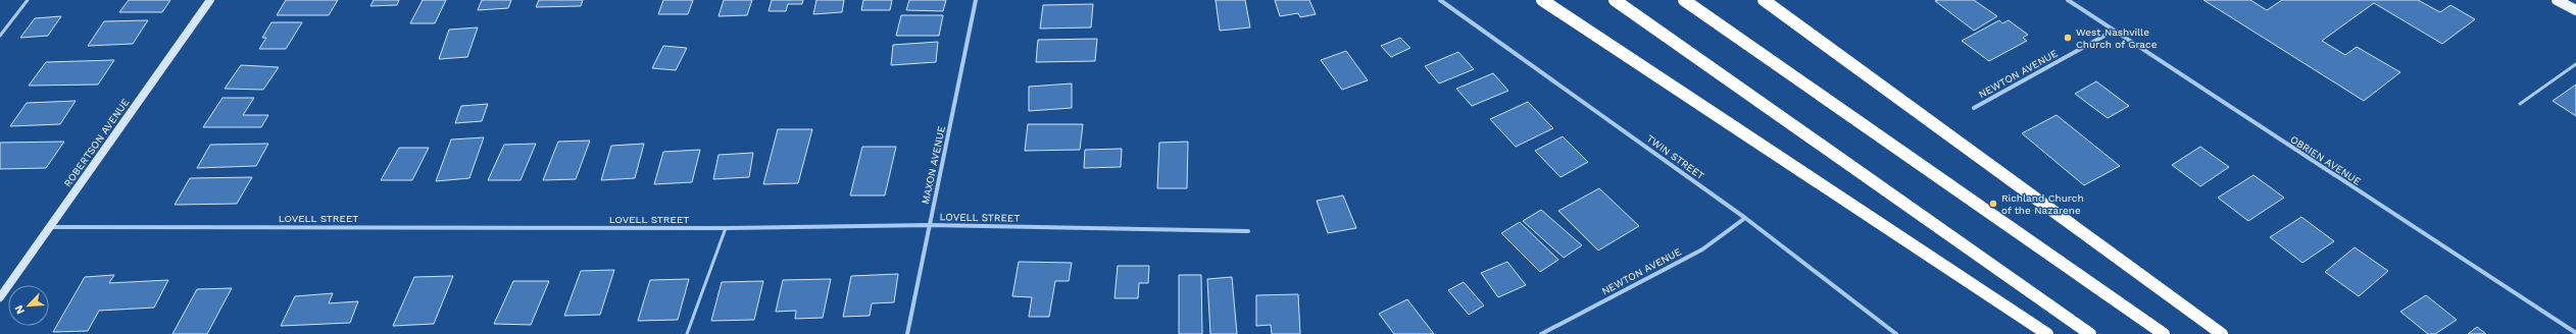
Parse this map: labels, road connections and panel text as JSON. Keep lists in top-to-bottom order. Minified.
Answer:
{"streets":{"street":["NEWTON AVENUE","ROBERTSON AVENUE","TWIN STREET","OBRIEN AVENUE","MAXON AVENUE","LOVELL STREET"]},"crossings":[["NEWTON AVENUE","TWIN STREET"],["NEWTON AVENUE","OBRIEN AVENUE"],["ROBERTSON AVENUE","LOVELL STREET"],["MAXON AVENUE","LOVELL STREET"]],"places":["West Nashville Church of Grace","Richland Church of the Nazarene"],"north":"bottom left"}
